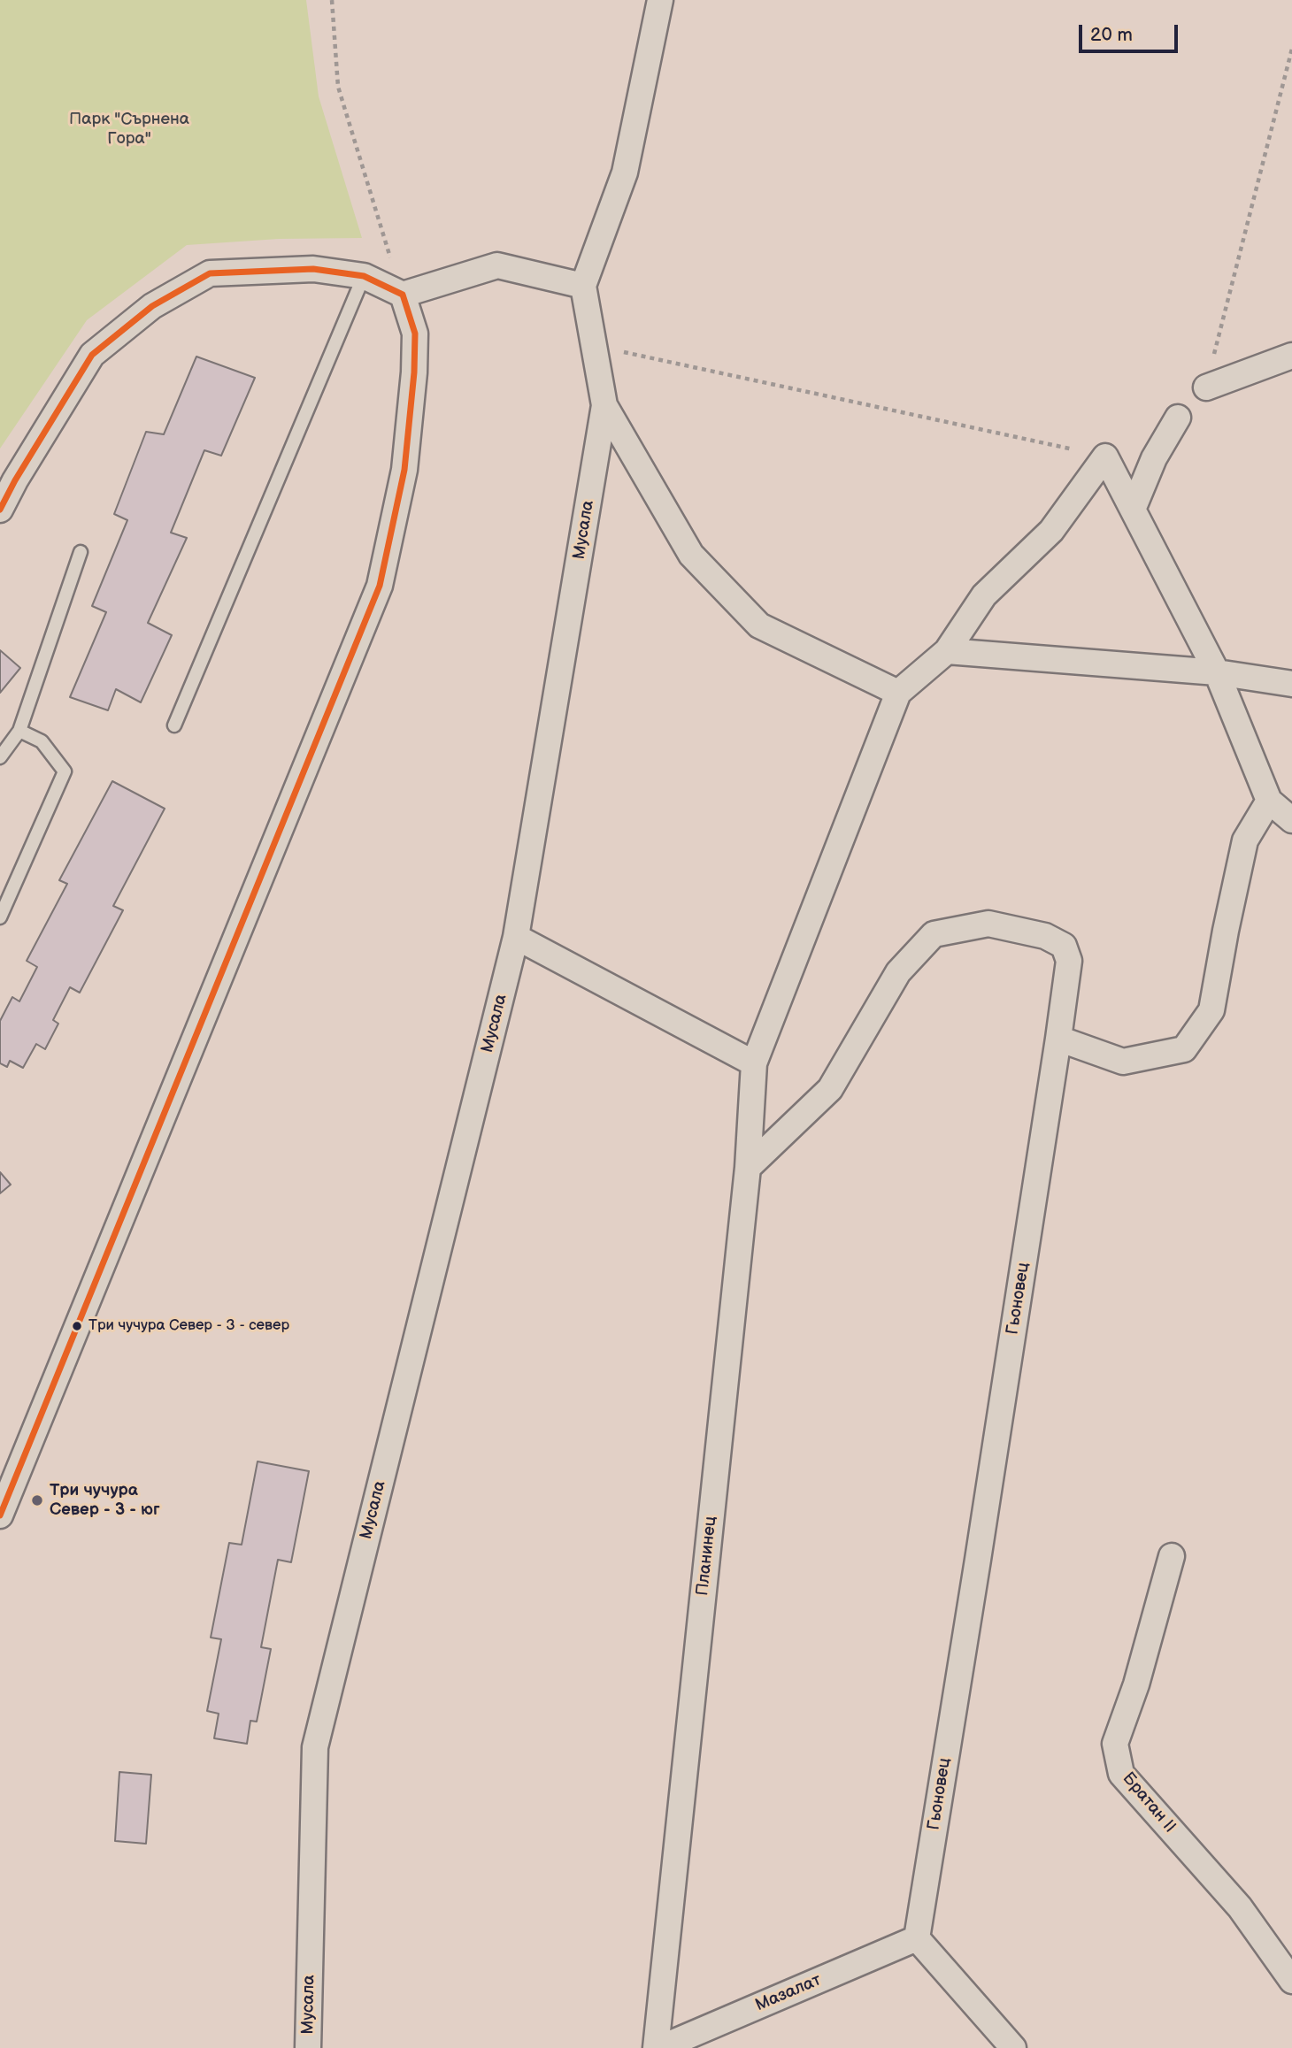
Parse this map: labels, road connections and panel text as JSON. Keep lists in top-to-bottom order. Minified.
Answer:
{"streets":{"street":["Мусала","Гьоновец","Планинец","Братан ІІ","Мазалат"]},"crossings":[["Гьоновец","Планинец"],["Гьоновец","Мазалат"],["Планинец","Мазалат"]],"parks":["Парк \"Сърнена Гора\""],"places":["Три чучура Север - 3 - север","Три чучура Север - 3 - юг"],"scale_bar":"20 m"}
